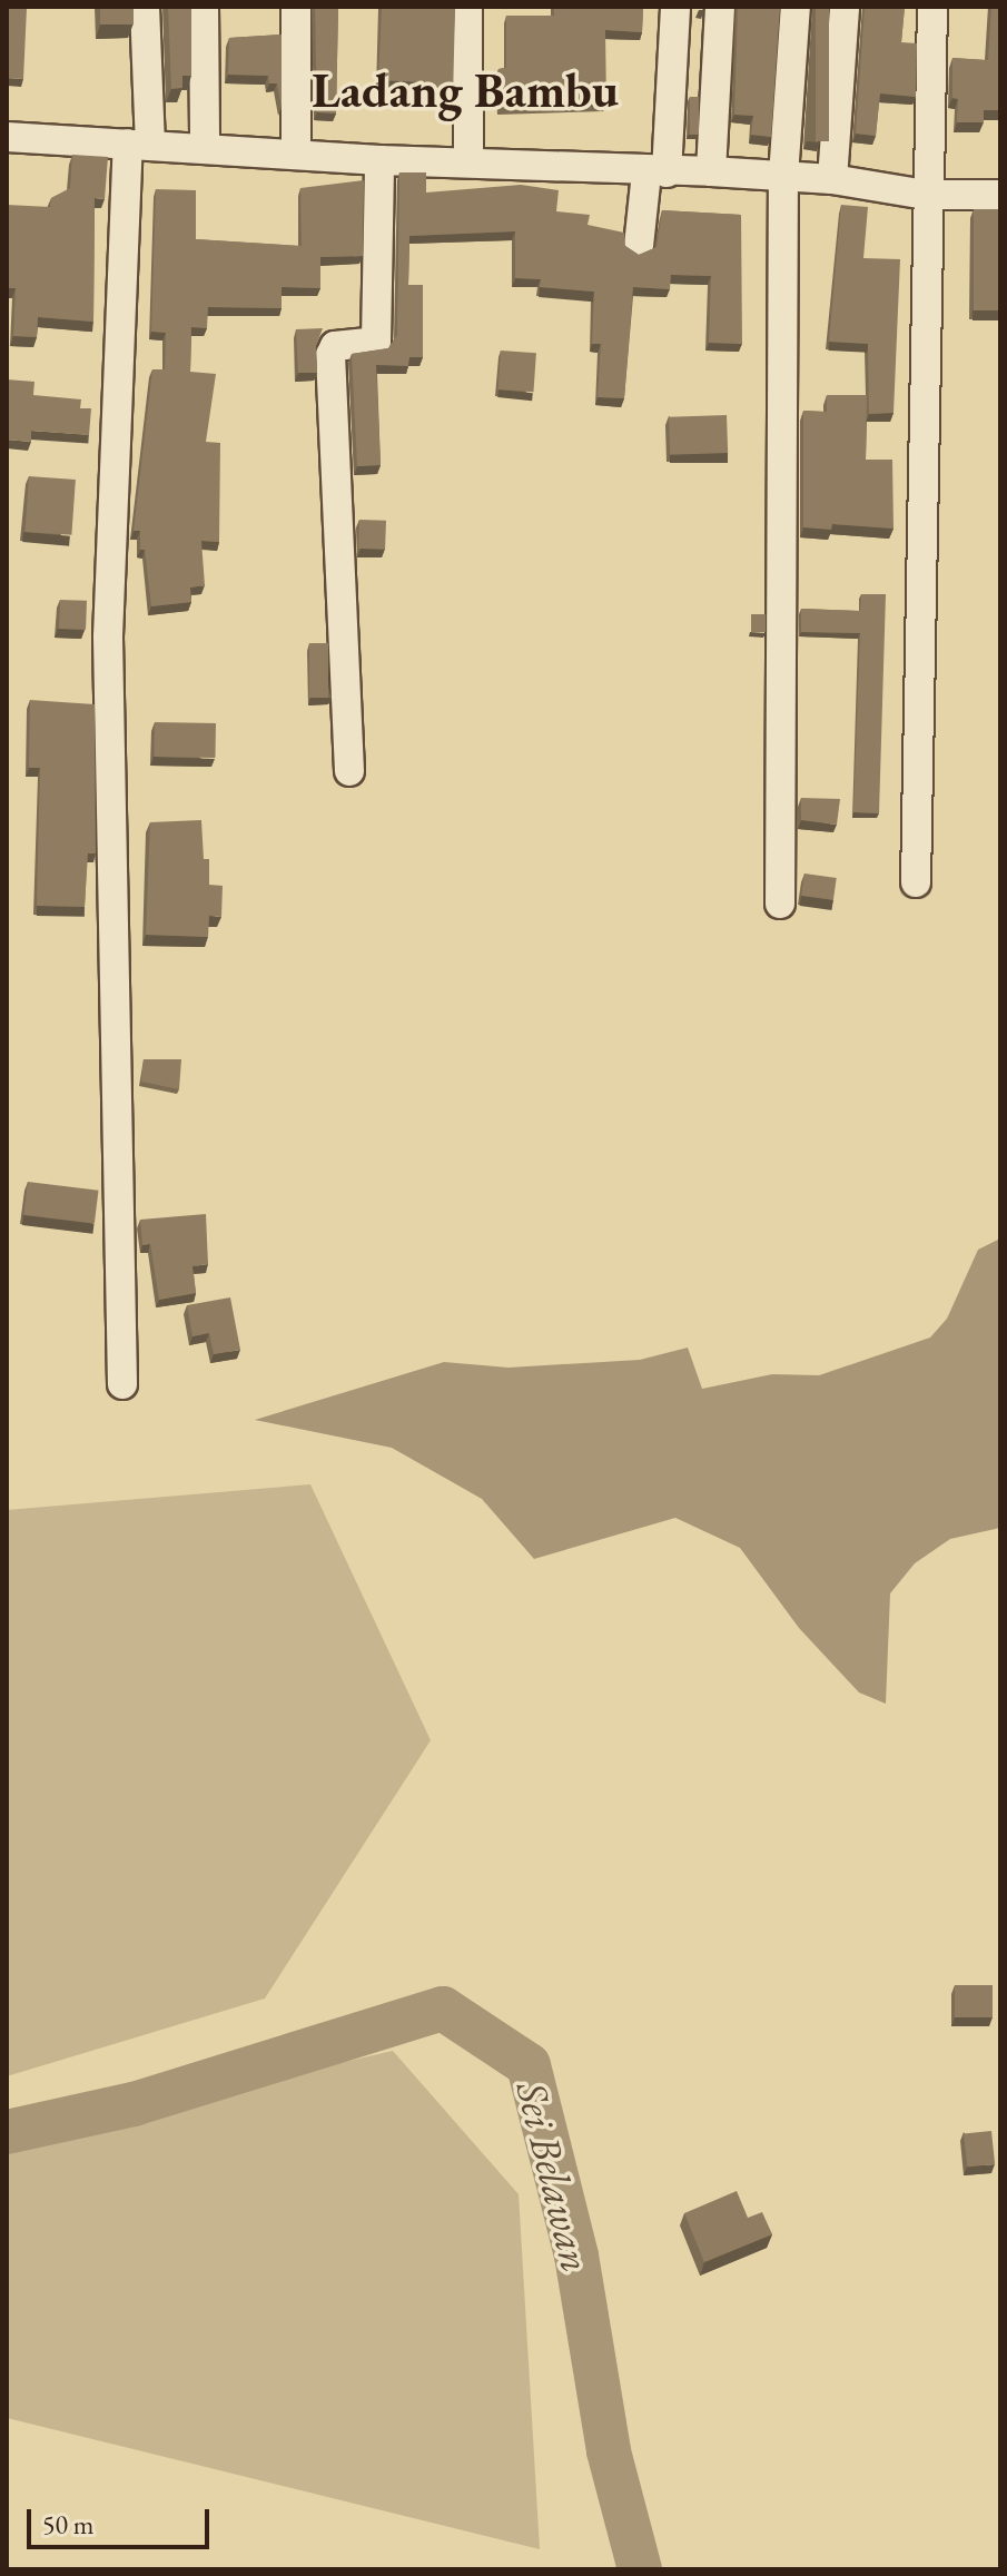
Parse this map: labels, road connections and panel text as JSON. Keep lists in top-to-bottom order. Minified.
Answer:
{"districts":["Ladang Bambu"],"water":["Sei Belawan"],"scale_bar":"50 m"}
